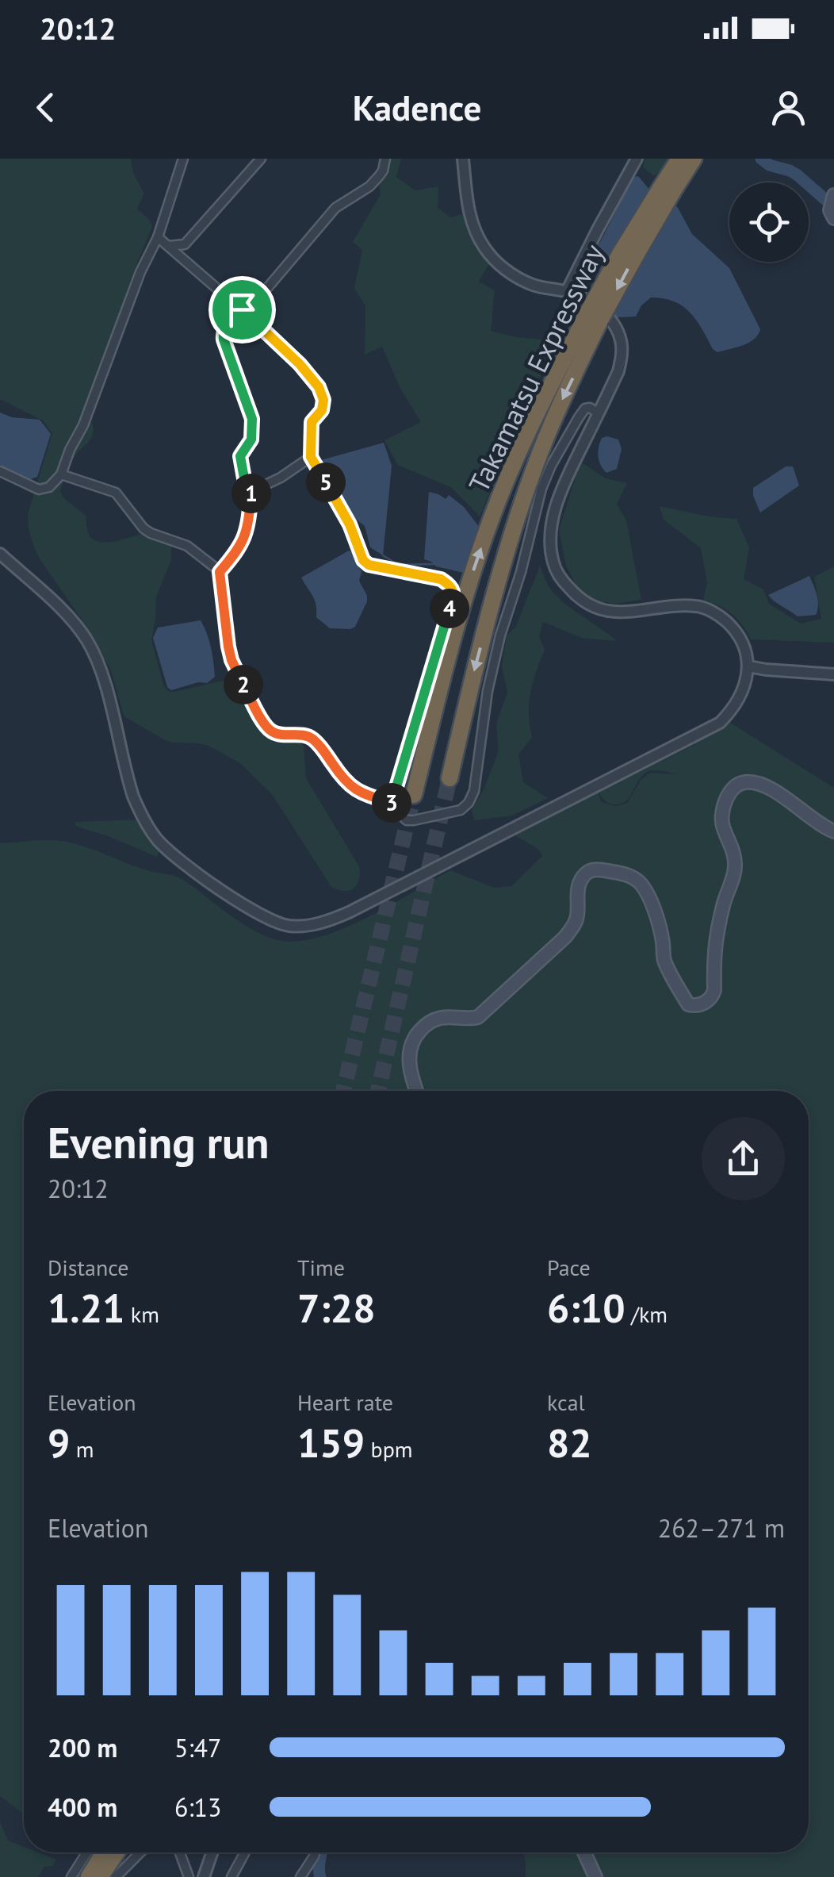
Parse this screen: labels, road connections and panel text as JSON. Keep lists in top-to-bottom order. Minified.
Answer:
{"streets":{"highway":["Takamatsu Expressway"]},"page":{"status":"20:12","header":"Kadence","pins":["5","1","4","2","3"],"heading":["Evening run","20:12"],"stats":[["Distance","1.21 km"],["Time","7:28"],["Pace","6:10 /km"],["Elevation","9 m"],["Heart rate","159 bpm"],["kcal","82"]],"chart":["Elevation","262–271 m"],"list":[{"name":"200 m","note":"5:47"},{"name":"400 m","note":"6:13"}]}}
